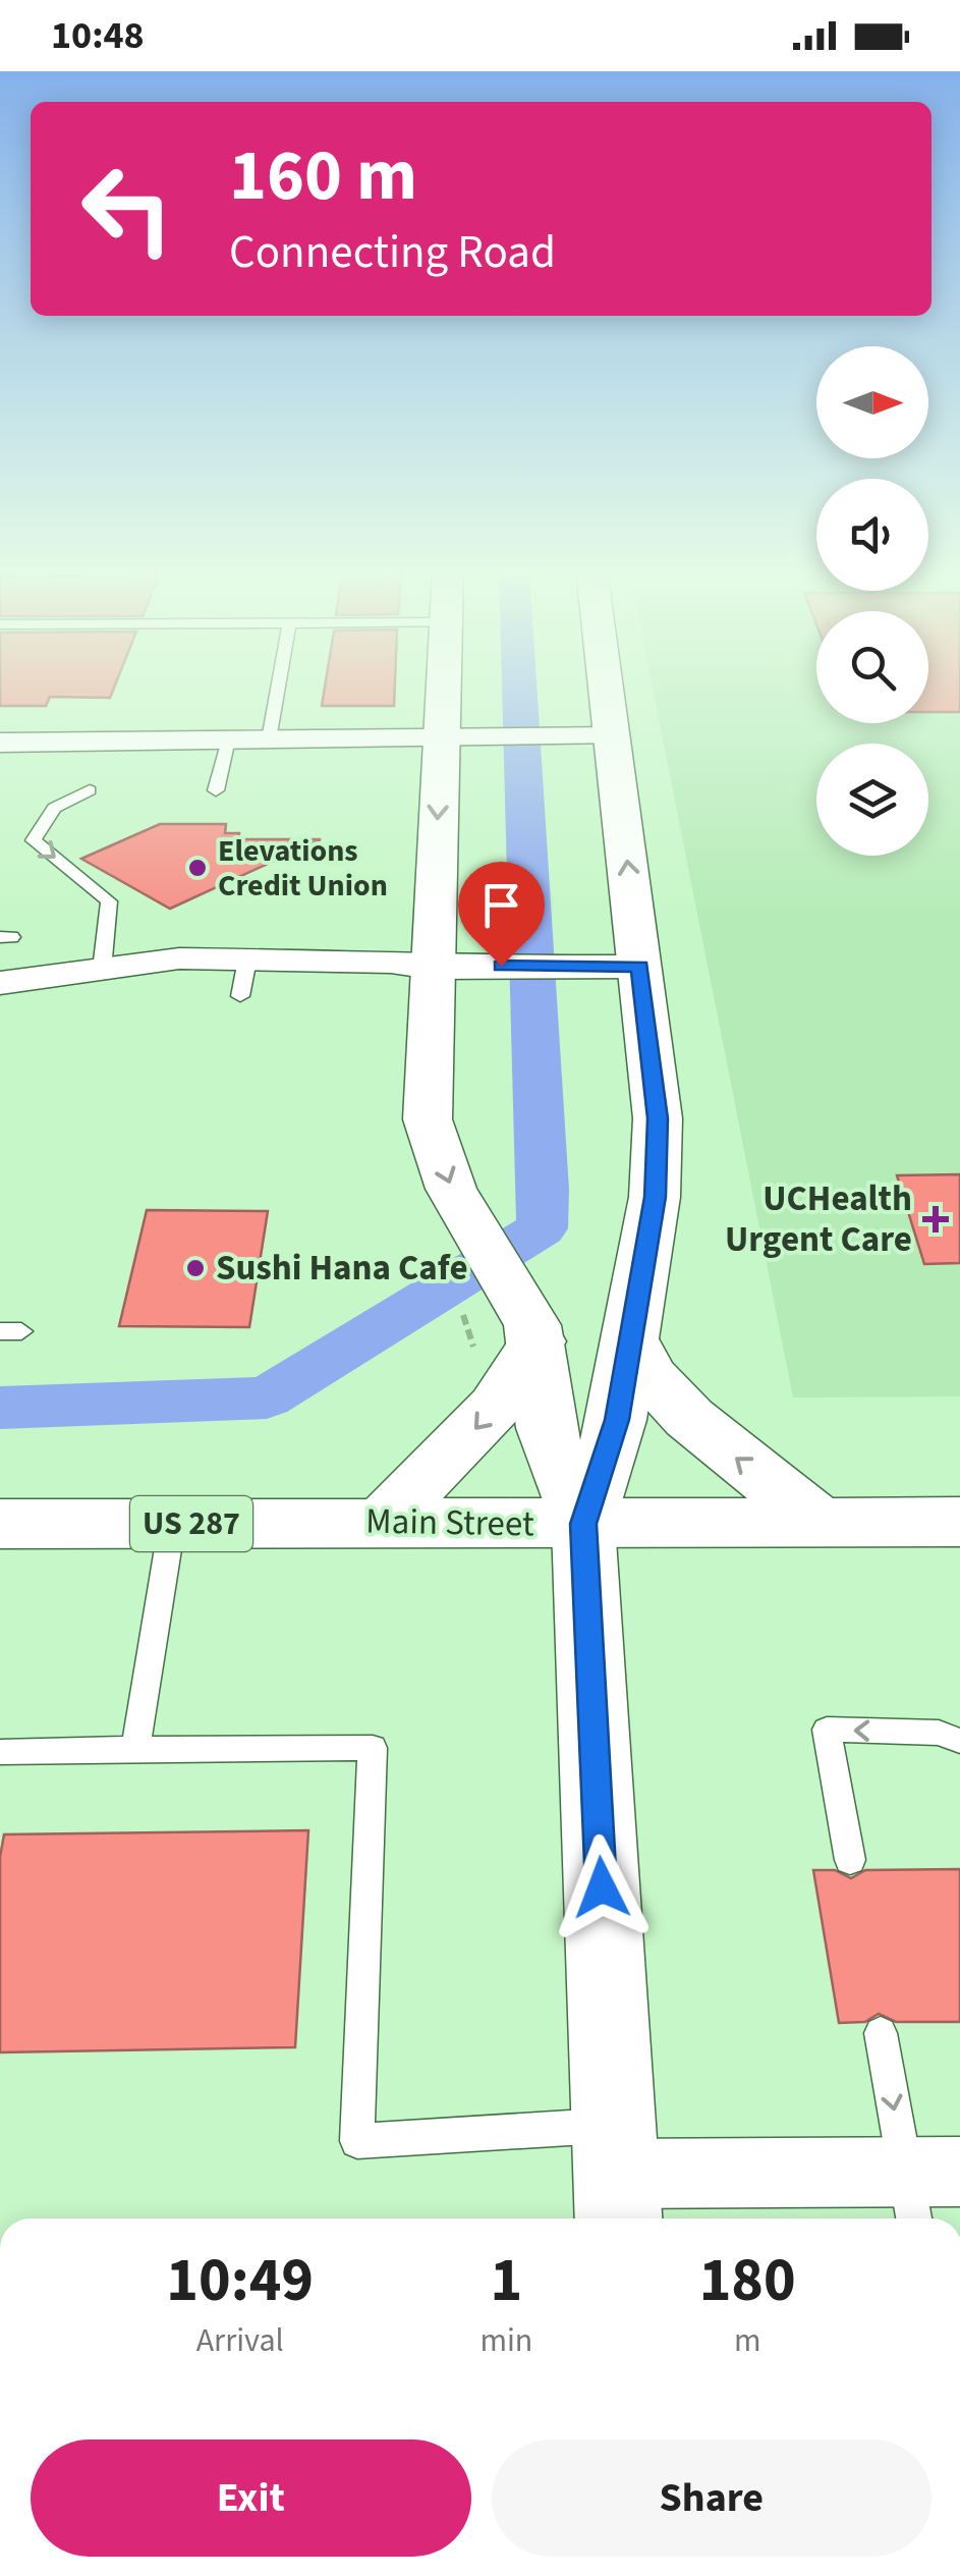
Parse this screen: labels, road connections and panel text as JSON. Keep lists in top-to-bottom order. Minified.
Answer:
{"streets":{"main road":["Main Street","US 287"]},"places":{"other":["Elevations Credit Union","Sushi Hana Cafe"],"health":["UCHealth Urgent Care"]},"north":"right","page":{"status":"10:48","turn":["160 m","Connecting Road"],"eta":["10:49","Arrival","1","min","180","m"],"buttons":["Exit","Share"]}}
